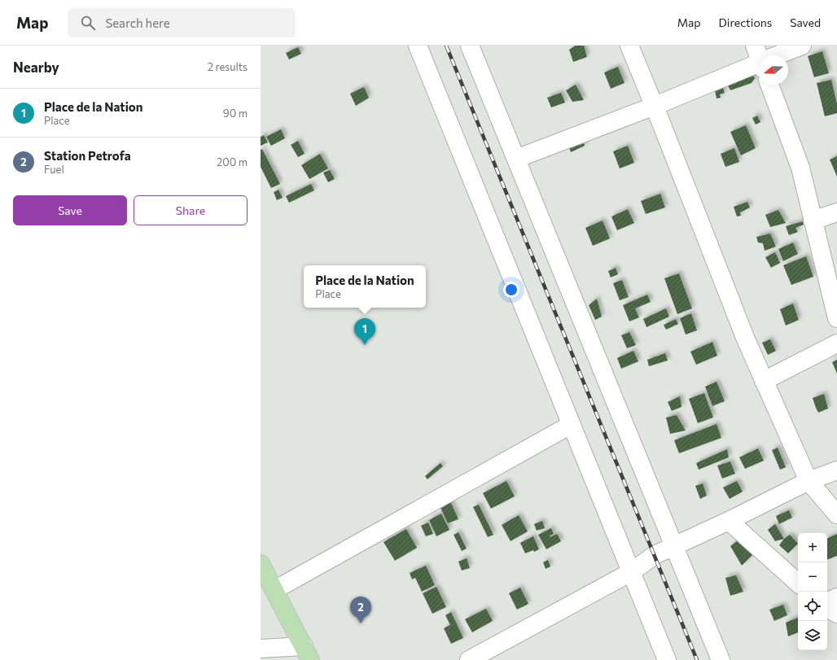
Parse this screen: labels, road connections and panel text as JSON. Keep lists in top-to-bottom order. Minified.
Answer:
{"north":"left","page":{"header":"Map","search":"Search here","nav":["Map","Directions","Saved"],"heading":["Nearby","2 results"],"list":[{"mark":"1","name":"Place de la Nation","note":"Place","value":"90 m"},{"mark":"2","name":"Station Petrofa","note":"Fuel","value":"200 m"}],"buttons":["Save","Share"],"popup":["Place de la Nation","Place"],"pins":["1","2"],"map_buttons":["+","−"]}}
